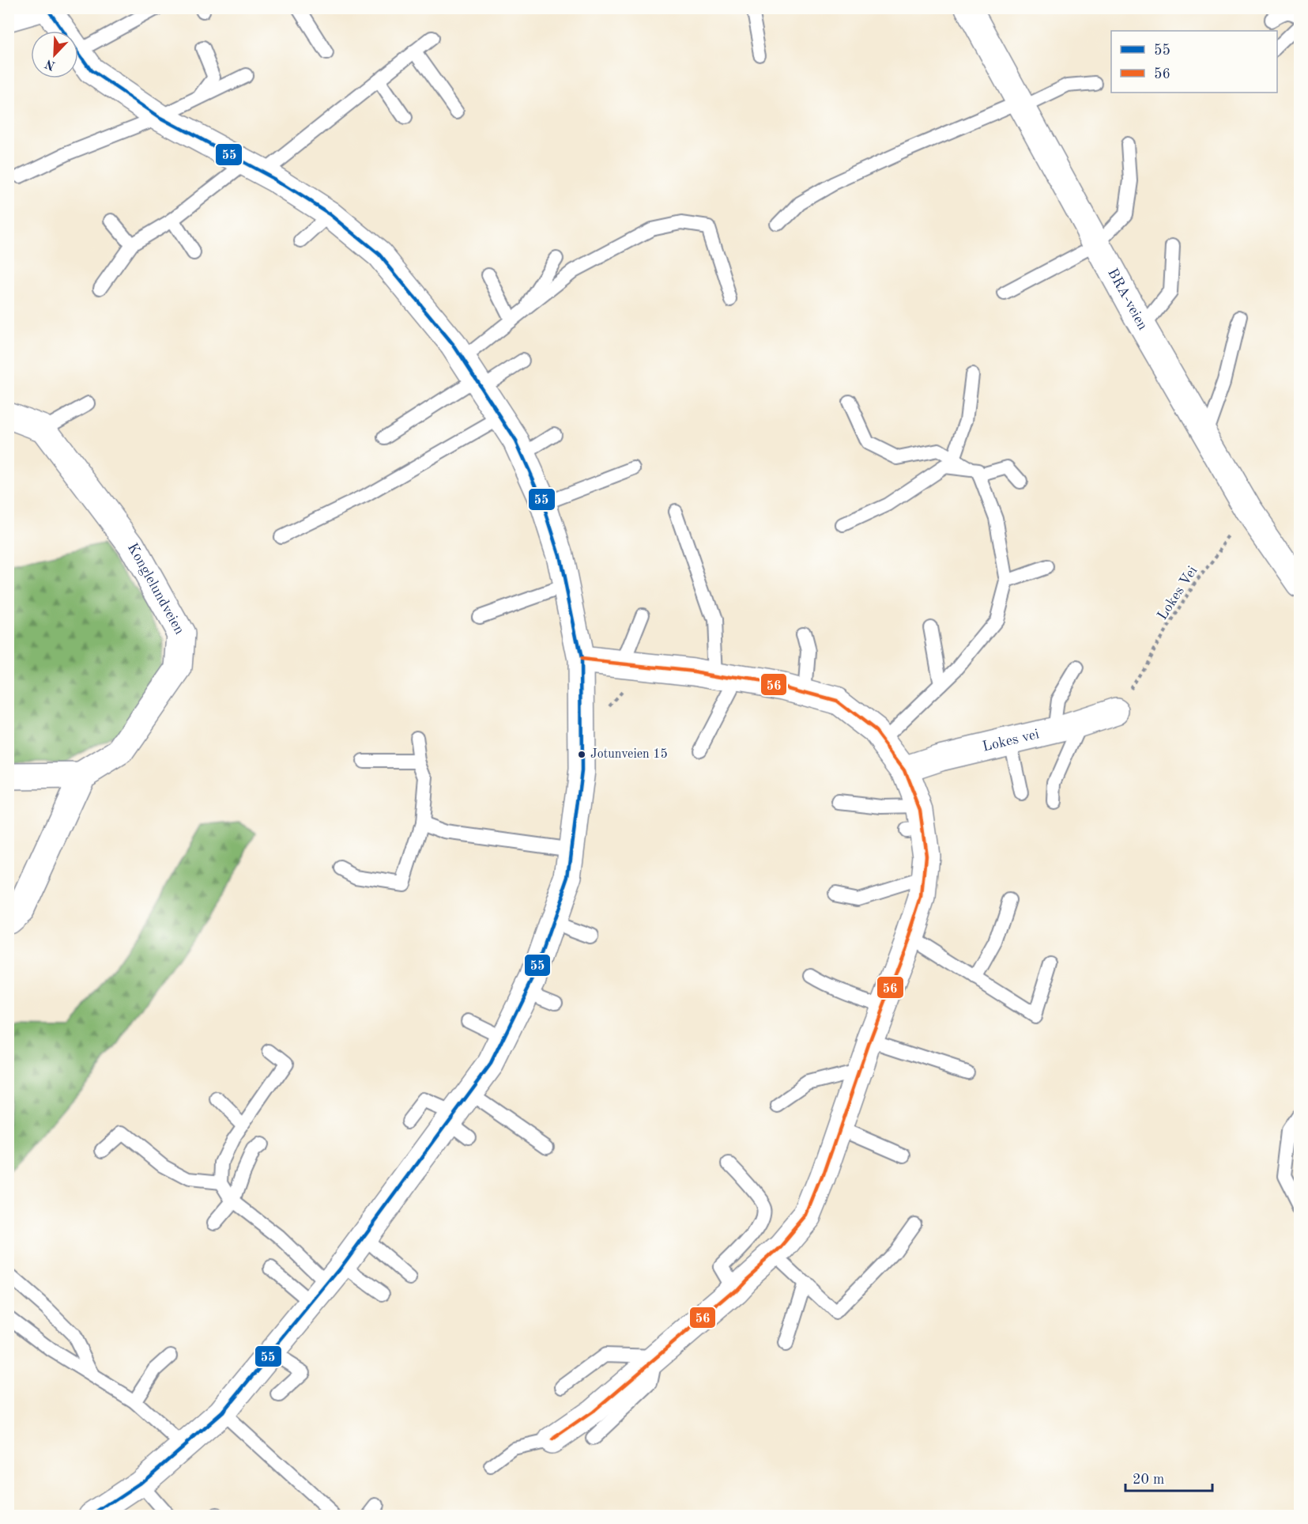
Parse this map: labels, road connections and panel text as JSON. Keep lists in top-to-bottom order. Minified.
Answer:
{"streets":{"street":["BRA-veien","Konglelundveien","Lokes vei"],"path":["Lokes Vei"]},"crossings":[["BRA-veien","Lokes Vei"],["Lokes Vei","Lokes vei"]],"places":["Jotunveien 15"],"lines":["transit line 55","transit line 56"],"legend":["55","56"],"scale_bar":"20 m","north":"bottom left"}
